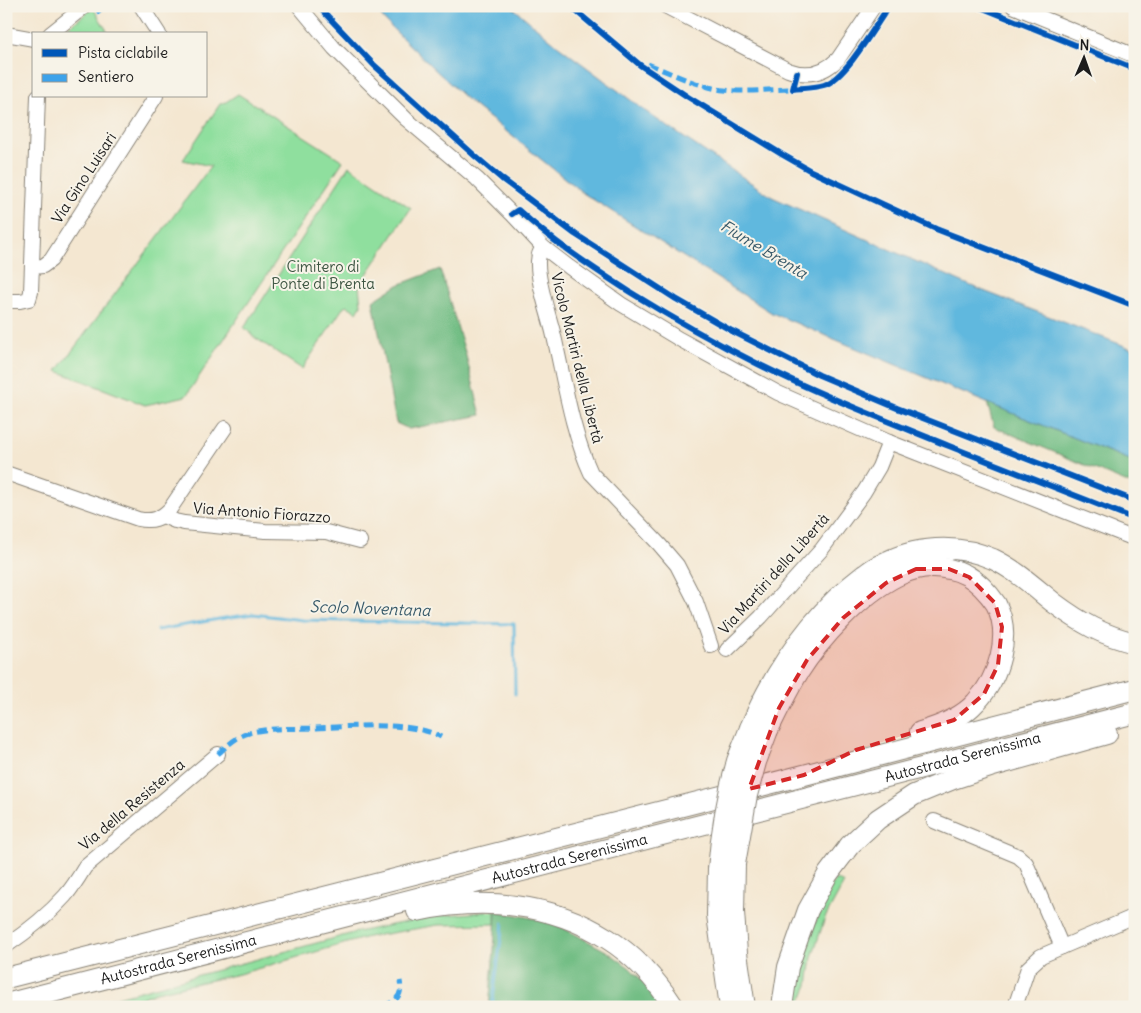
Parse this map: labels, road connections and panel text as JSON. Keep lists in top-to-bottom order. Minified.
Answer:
{"streets":{"highway":["Autostrada Serenissima"],"street":["Via Gino Luisari","Vicolo Martiri della Libertà","Via Antonio Fiorazzo","Via Martiri della Libertà","Via della Resistenza"]},"water":["Fiume Brenta","Scolo Noventana"],"parks":["Cimitero di Ponte di Brenta"],"legend":["Pista ciclabile","Sentiero"],"north":"top"}
